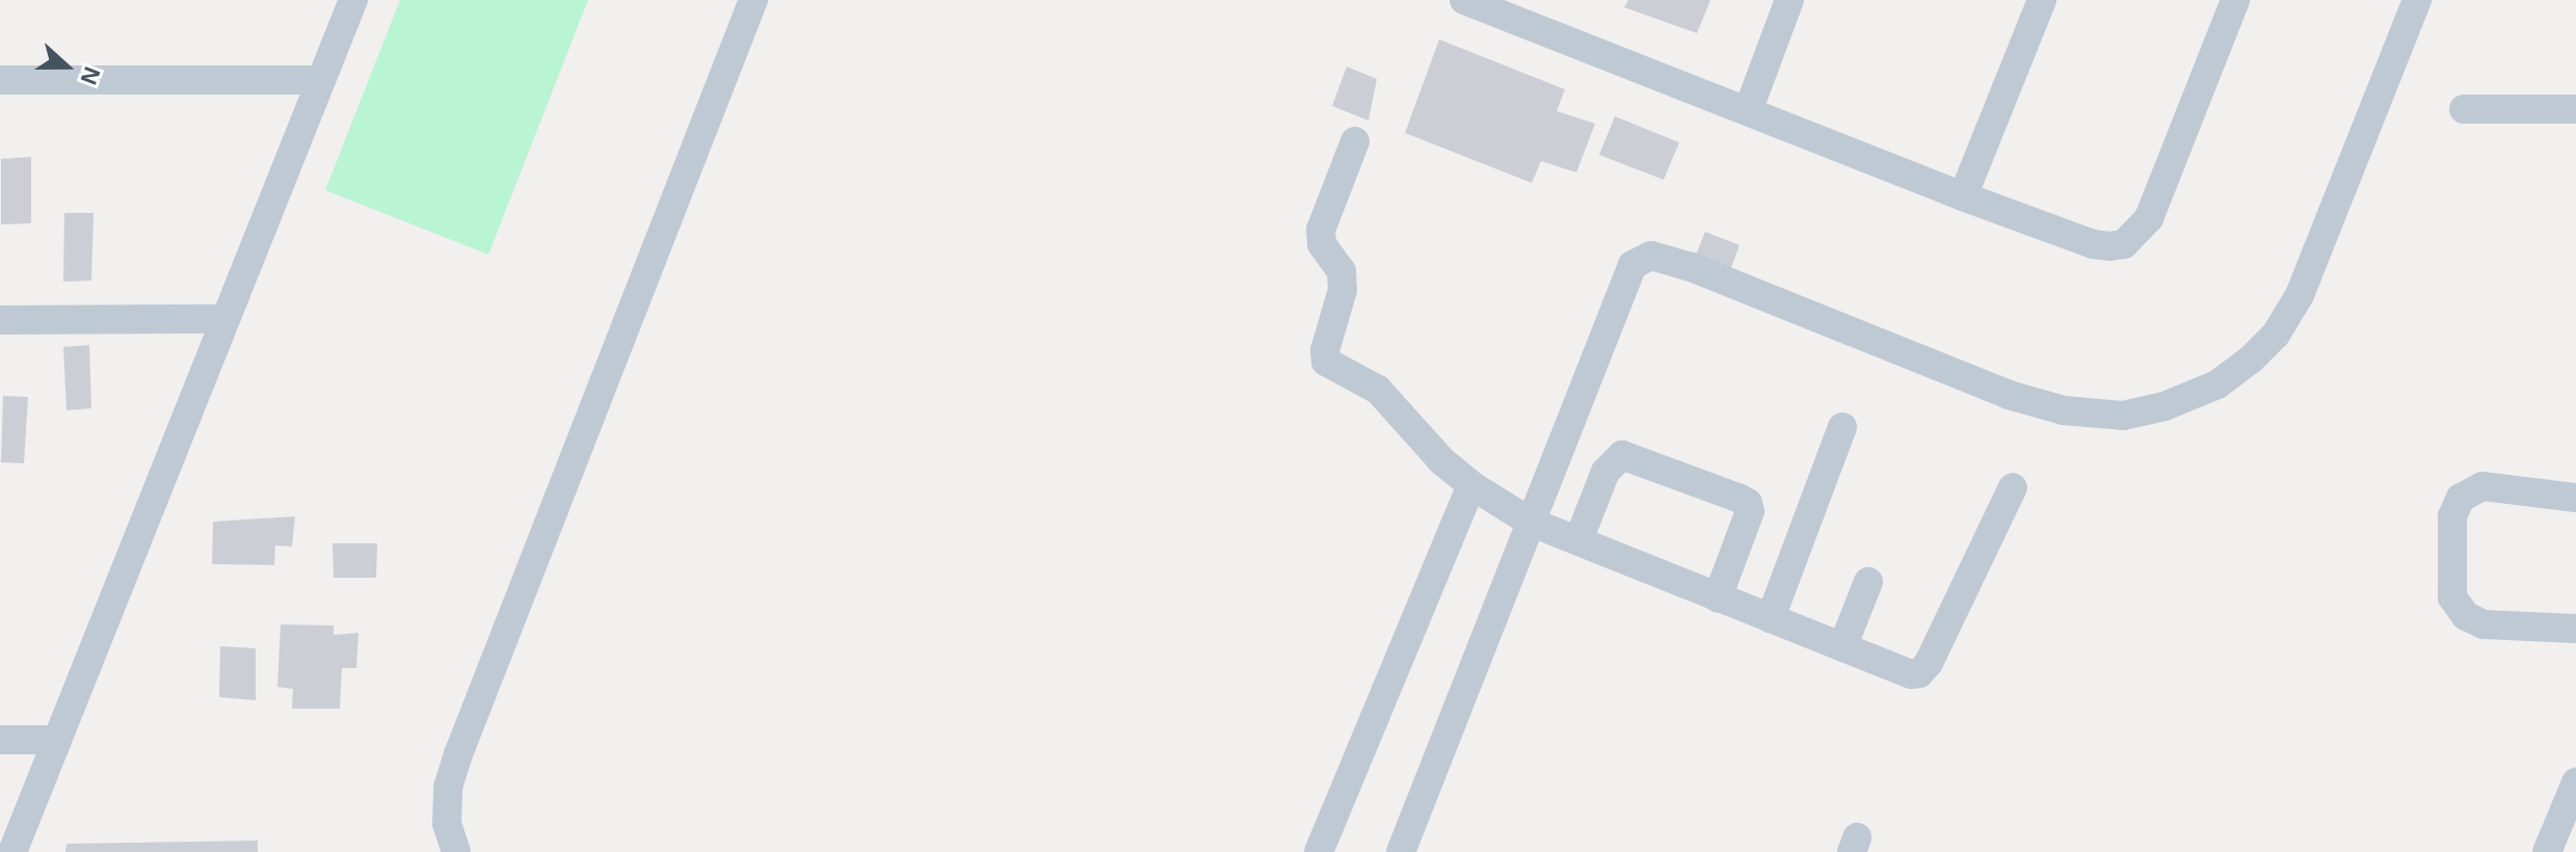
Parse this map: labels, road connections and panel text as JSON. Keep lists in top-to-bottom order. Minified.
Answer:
{"north":"right"}
